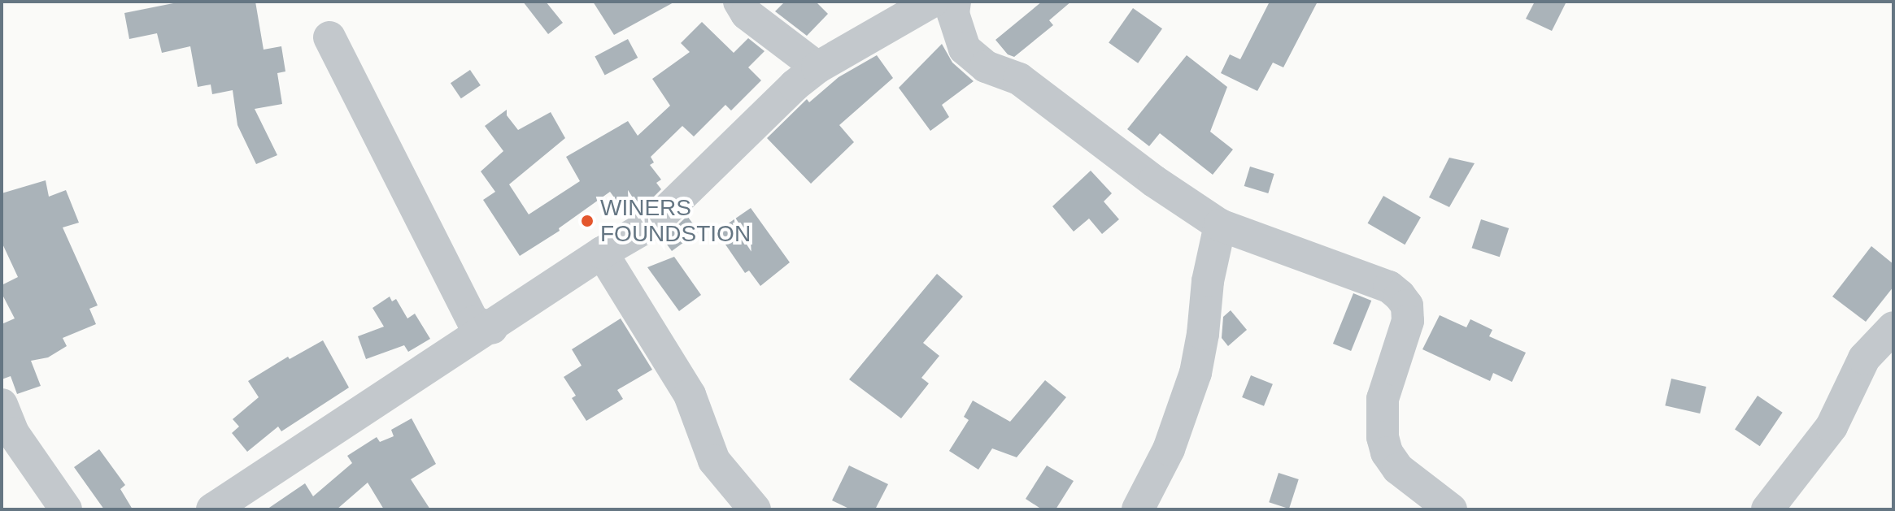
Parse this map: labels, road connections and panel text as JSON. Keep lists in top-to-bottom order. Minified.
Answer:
{"places":["WINERS FOUNDSTION"]}
